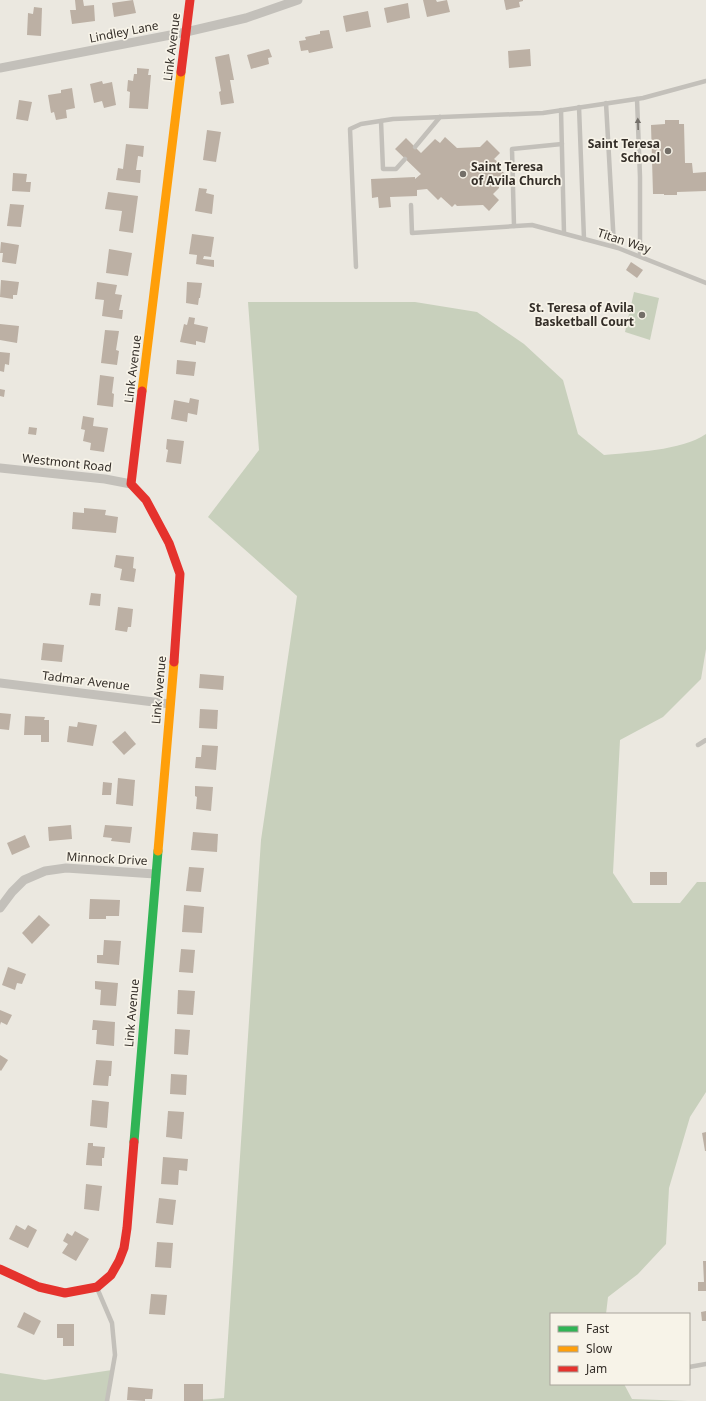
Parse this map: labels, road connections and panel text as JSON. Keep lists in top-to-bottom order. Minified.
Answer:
{"streets":{"street":["Lindley Lane","Link Avenue","Westmont Road","Tadmar Avenue","Minnock Drive"],"lane":["Titan Way"]},"crossings":[["Lindley Lane","Link Avenue"],["Link Avenue","Westmont Road"],["Link Avenue","Tadmar Avenue"],["Link Avenue","Minnock Drive"]],"places":["Saint Teresa School","Saint Teresa of Avila Church","St. Teresa of Avila Basketball Court"],"legend":["Fast","Slow","Jam"]}
